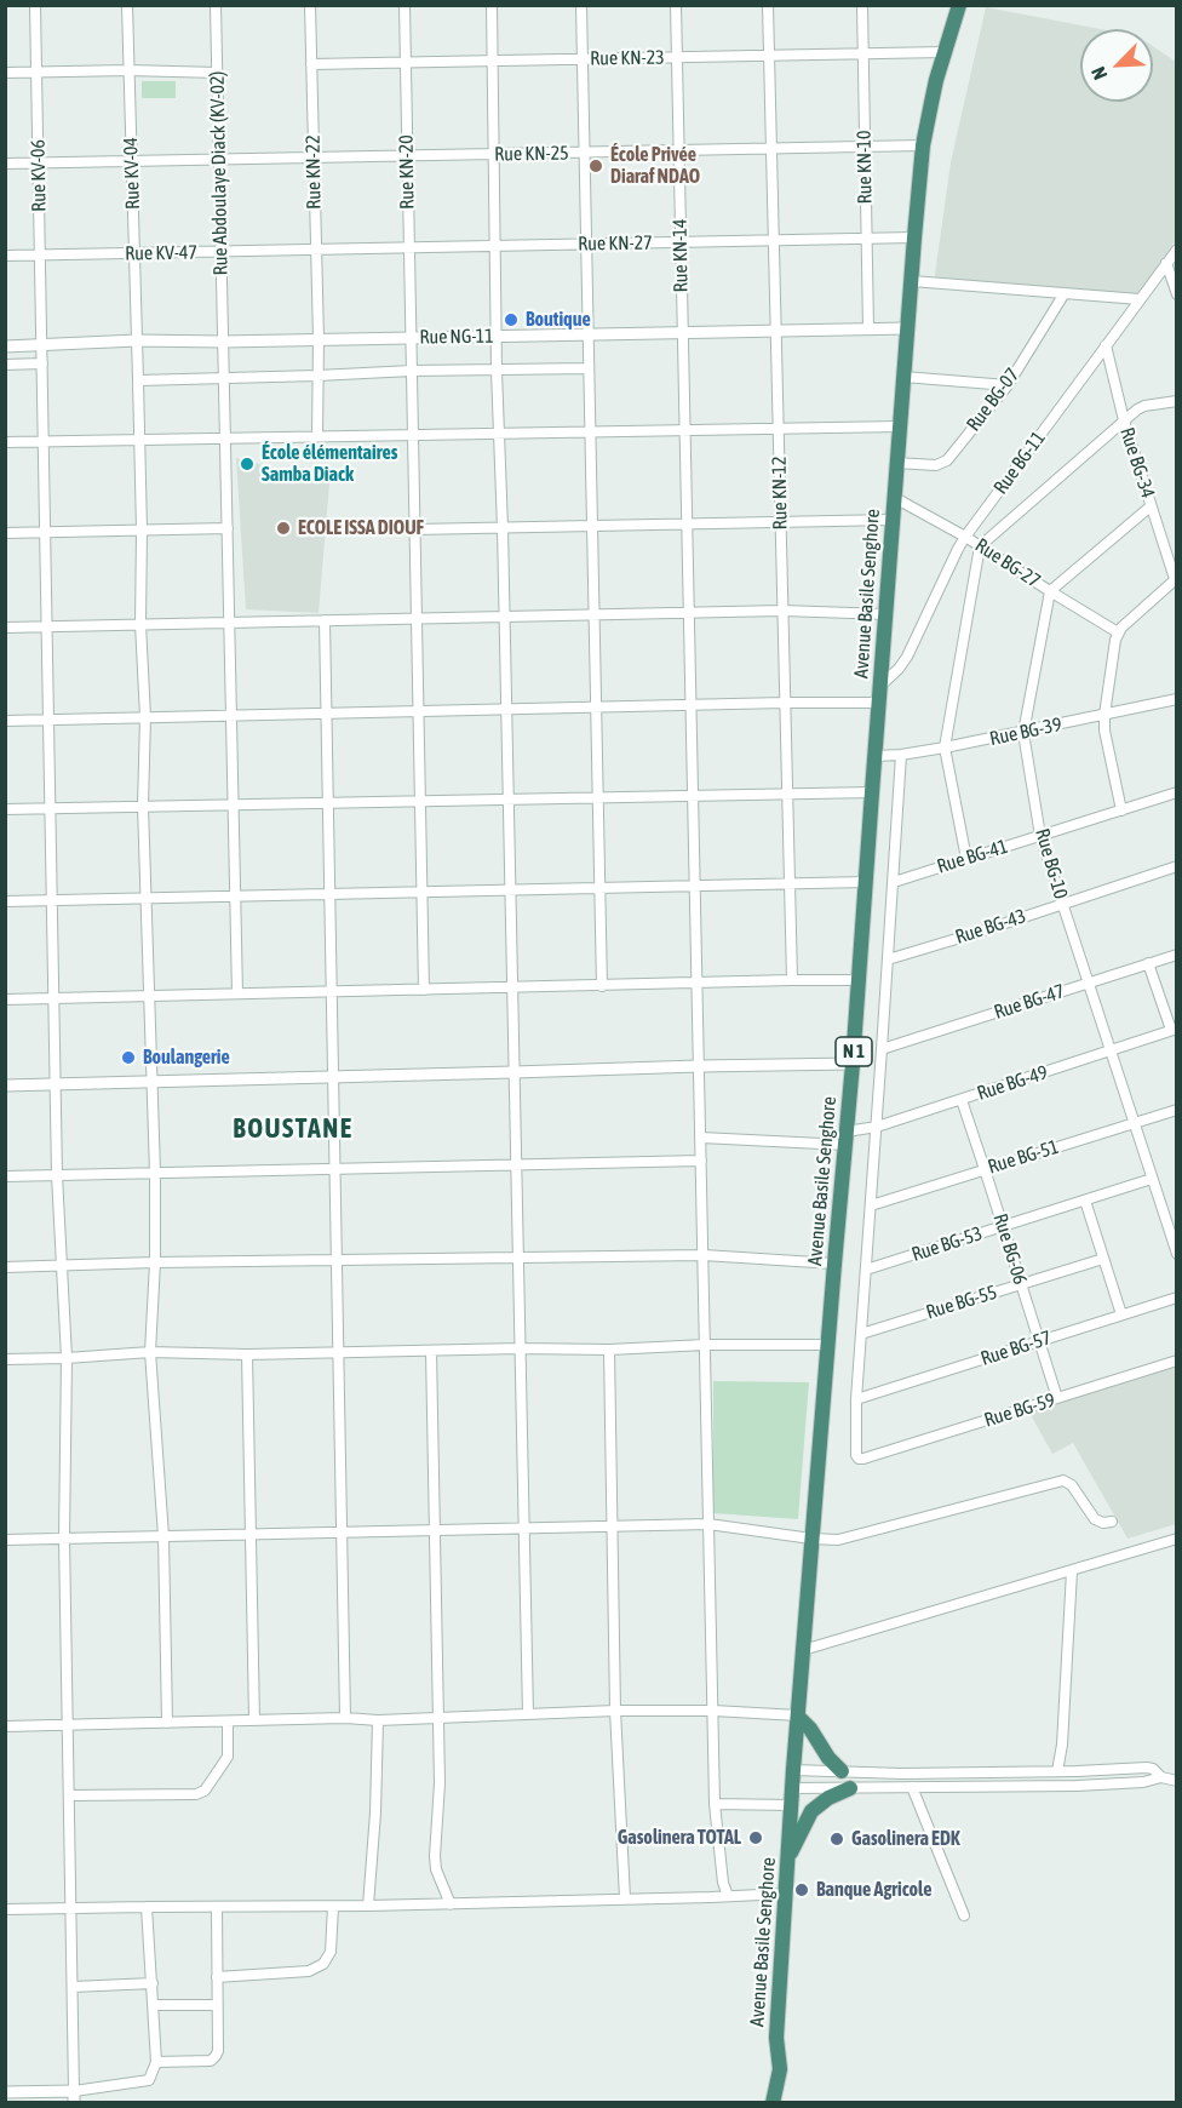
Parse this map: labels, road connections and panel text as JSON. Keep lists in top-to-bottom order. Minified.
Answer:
{"streets":{"highway":["Avenue Basile Senghore","N 1"],"street":["Rue KN-23","Rue KN-25","Rue KN-10","Rue KN-22","Rue KN-20","Rue KV-04","Rue Abdoulaye Diack (KV-02)","Rue KV-06","Rue KN-27","Rue KV-47","Rue KN-14","Rue NG-11","Rue BG-07","Rue BG-11","Rue BG-34","Rue KN-12","Rue BG-27","Rue BG-39","Rue BG-41","Rue BG-10","Rue BG-43","Rue BG-47","Rue BG-49","Rue BG-51","Rue BG-53","Rue BG-06","Rue BG-55","Rue BG-57","Rue BG-59"]},"crossings":[["Rue KN-23","Rue KN-10"],["Rue KN-23","Rue KN-22"],["Rue KN-23","Rue KN-20"],["Rue KN-23","Rue KN-14"],["Rue KN-23","Rue KN-12"],["Rue KN-23","Avenue Basile Senghore"],["Rue KN-25","Rue KN-10"],["Rue KN-25","Rue KN-22"],["Rue KN-25","Rue KN-20"],["Rue KN-25","Rue KV-04"],["Rue KN-25","Rue Abdoulaye Diack (KV-02)"],["Rue KN-25","Rue KV-06"],["Rue KN-25","Rue KN-14"],["Rue KN-25","Rue KN-12"],["Rue KN-25","Avenue Basile Senghore"],["Rue KN-10","Rue KN-27"],["Rue KN-10","Rue NG-11"],["Rue KN-22","Rue KN-27"],["Rue KN-22","Rue KV-47"],["Rue KN-22","Rue NG-11"],["Rue KN-20","Rue KN-27"],["Rue KN-20","Rue NG-11"],["Rue KV-04","Rue KV-47"],["Rue KV-04","Rue NG-11"],["Rue Abdoulaye Diack (KV-02)","Rue KV-47"],["Rue Abdoulaye Diack (KV-02)","Rue NG-11"],["Rue KV-06","Rue KV-47"],["Rue KV-06","Rue NG-11"],["Rue KN-27","Rue KV-47"],["Rue KN-27","Rue KN-14"],["Rue KN-27","Rue KN-12"],["Rue KN-27","Avenue Basile Senghore"],["Rue KN-14","Rue NG-11"],["Rue KN-14","Rue BG-49"],["Rue NG-11","Rue KN-12"],["Rue NG-11","Avenue Basile Senghore"],["Rue BG-07","Avenue Basile Senghore"],["Rue BG-11","Rue BG-34"],["Rue BG-11","Rue BG-27"],["Rue BG-11","Avenue Basile Senghore"],["Rue BG-27","Avenue Basile Senghore"],["Rue BG-27","Rue BG-10"],["Avenue Basile Senghore","Rue BG-39"],["Avenue Basile Senghore","Rue BG-49"],["Rue BG-39","Rue BG-10"],["Rue BG-41","Rue BG-10"],["Rue BG-10","Rue BG-43"],["Rue BG-10","Rue BG-47"],["Rue BG-10","Rue BG-49"],["Rue BG-10","Rue BG-51"],["Rue BG-10","Rue BG-53"],["Rue BG-49","Rue BG-06"],["Rue BG-51","Rue BG-06"],["Rue BG-53","Rue BG-06"],["Rue BG-06","Rue BG-55"],["Rue BG-06","Rue BG-57"],["Rue BG-06","Rue BG-59"],["Rue BG-57","Rue BG-59"]],"districts":["BOUSTANE"],"places":["École Privée Diaraf NDAO","Boutique","École élémentaires Samba Diack","ECOLE ISSA DIOUF","Boulangerie","Gasolinera TOTAL","Gasolinera EDK","Banque Agricole"],"north":"bottom left"}
